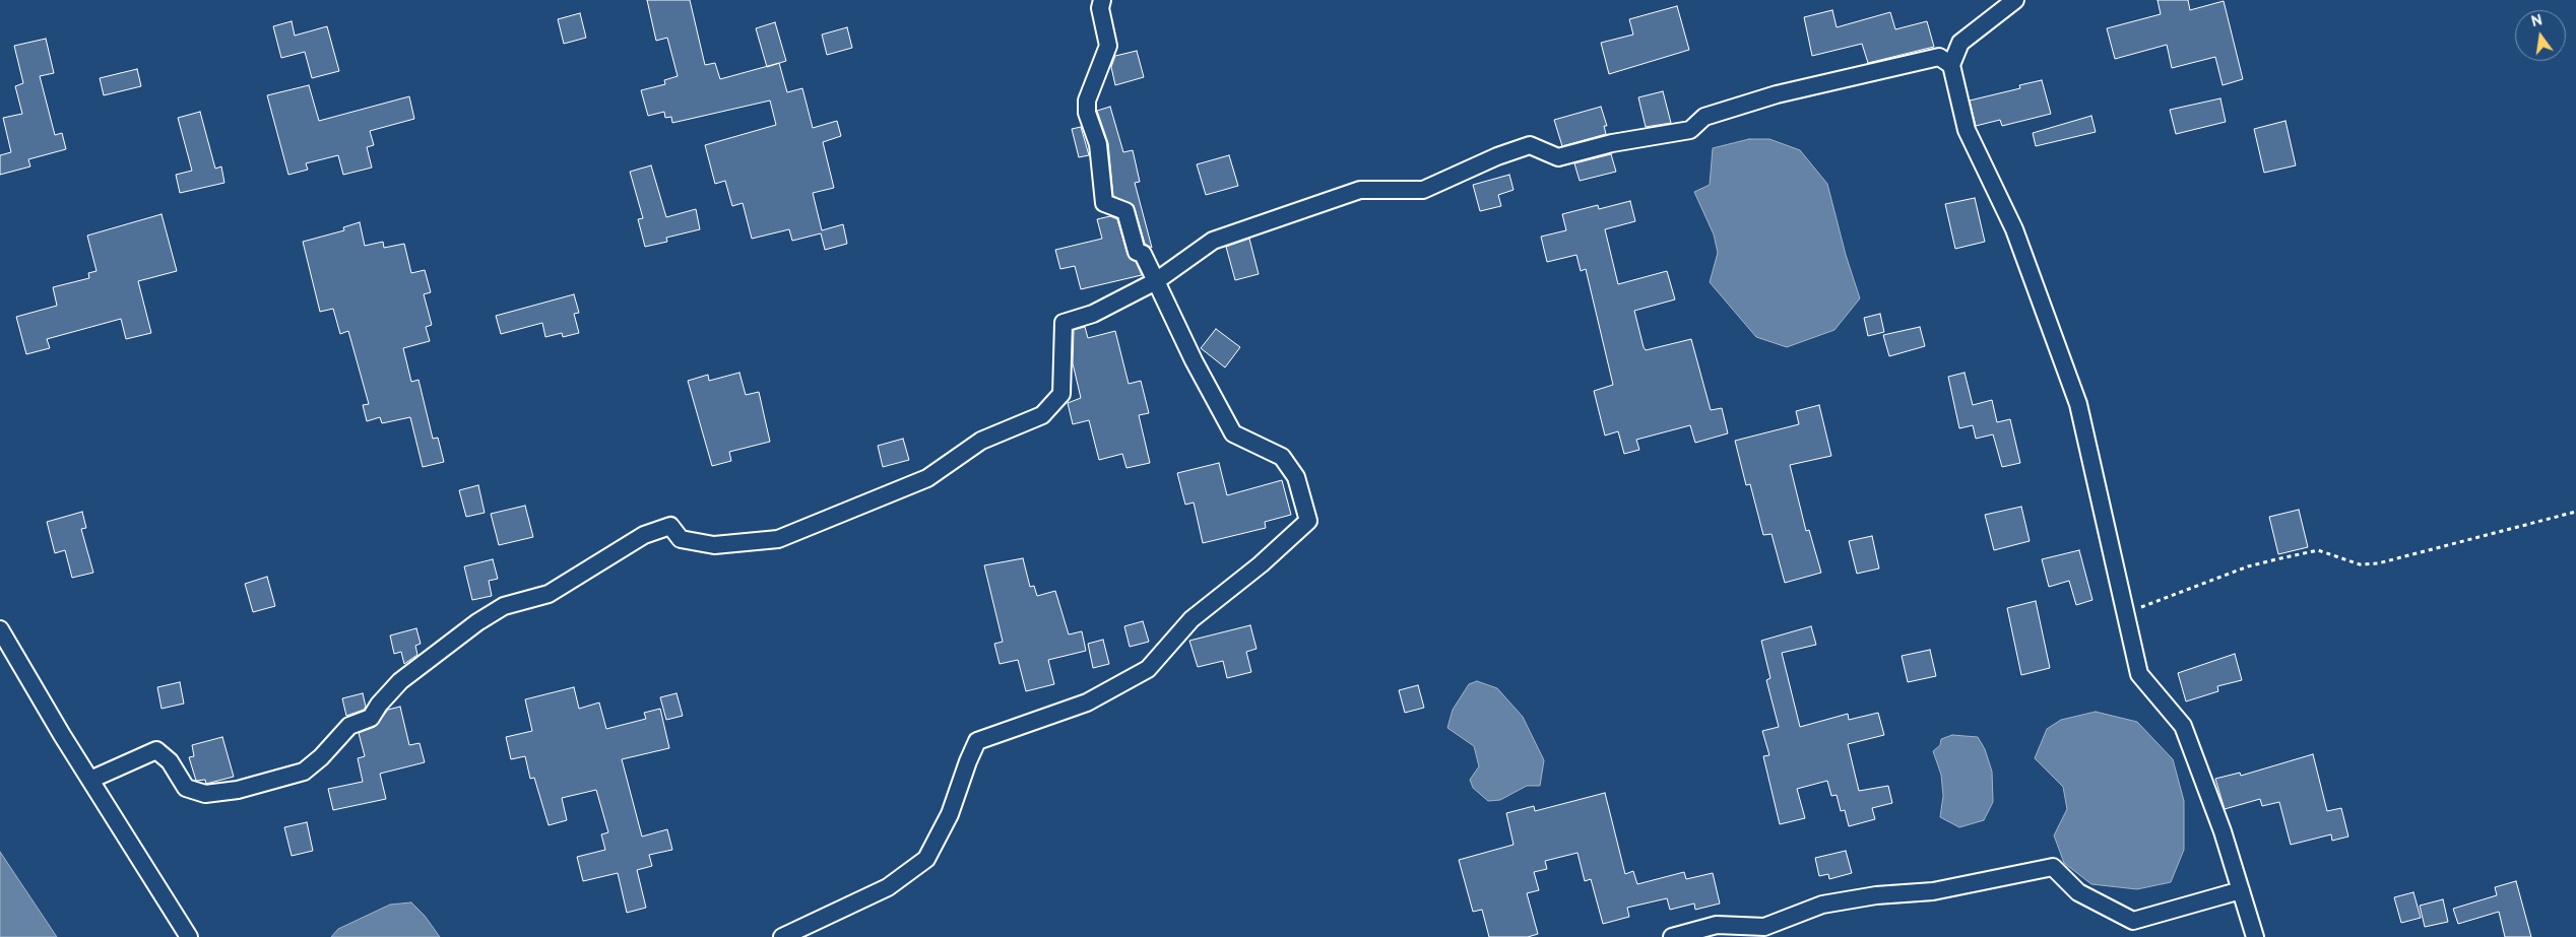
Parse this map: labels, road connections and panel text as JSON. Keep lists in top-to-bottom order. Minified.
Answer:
{"north":"top"}
